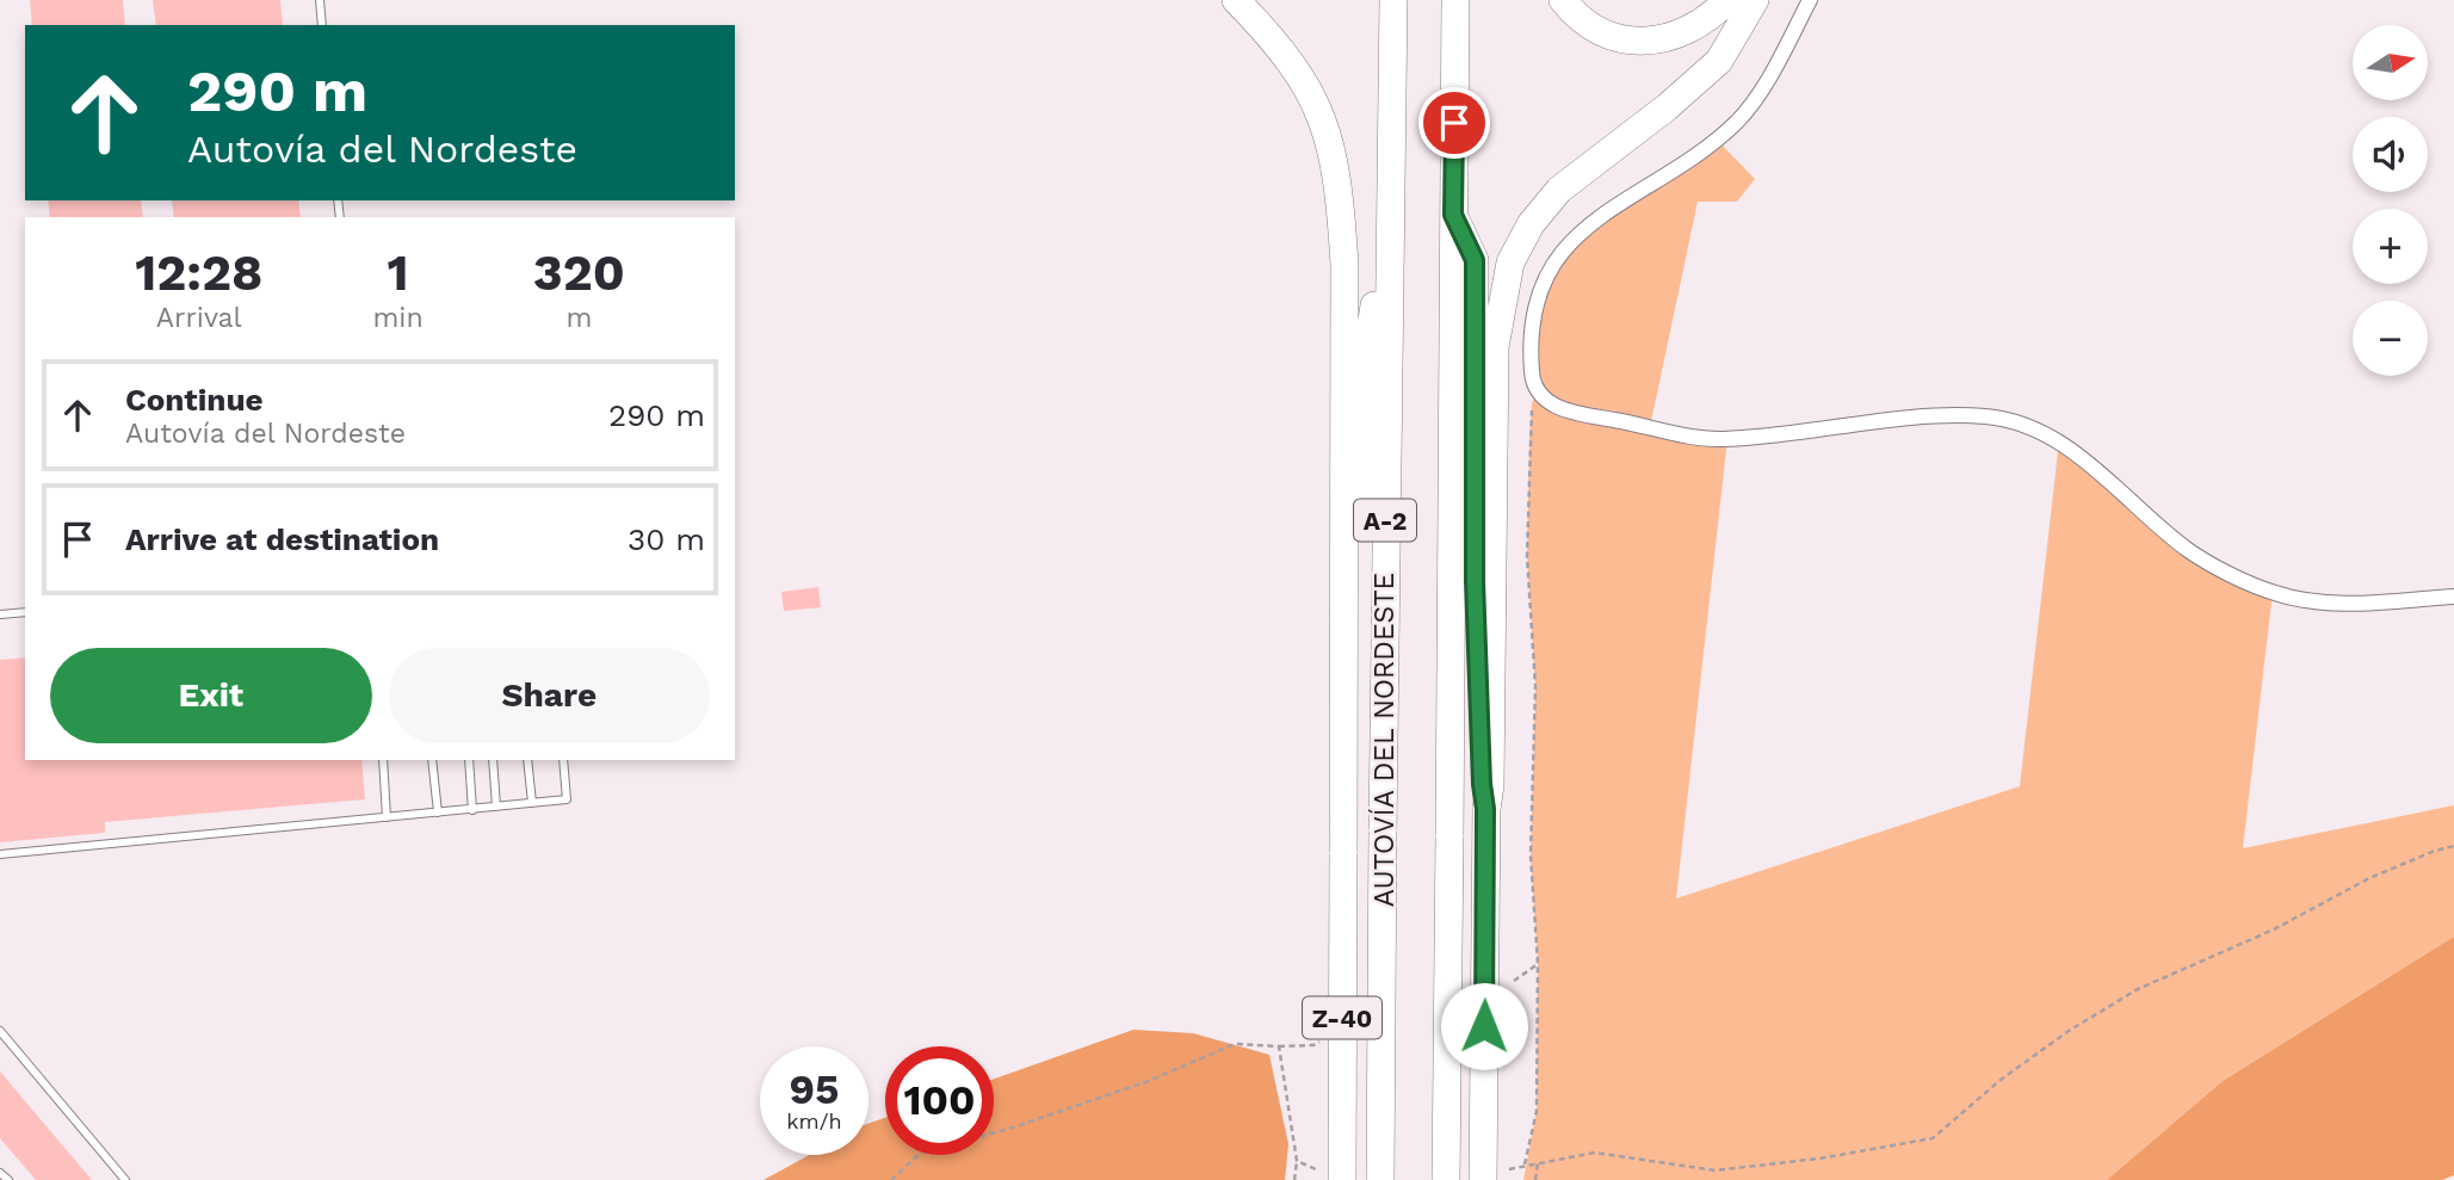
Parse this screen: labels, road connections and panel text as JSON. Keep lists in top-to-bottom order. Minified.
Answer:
{"streets":{"highway":["A-2","AUTOVÍA DEL NORDESTE","Z-40"]},"crossings":[["AUTOVÍA DEL NORDESTE","Z-40"]],"north":"right","page":{"map_buttons":["+","−"],"turn":["290 m","Autovía del Nordeste"],"eta":["12:28","Arrival","1","min","320","m"],"list":[{"name":"Continue","note":"Autovía del Nordeste","value":"290 m"},{"name":"Arrive at destination","value":"30 m"}],"buttons":["Exit","Share"],"speed":"95 km/h","limit":"100"}}
